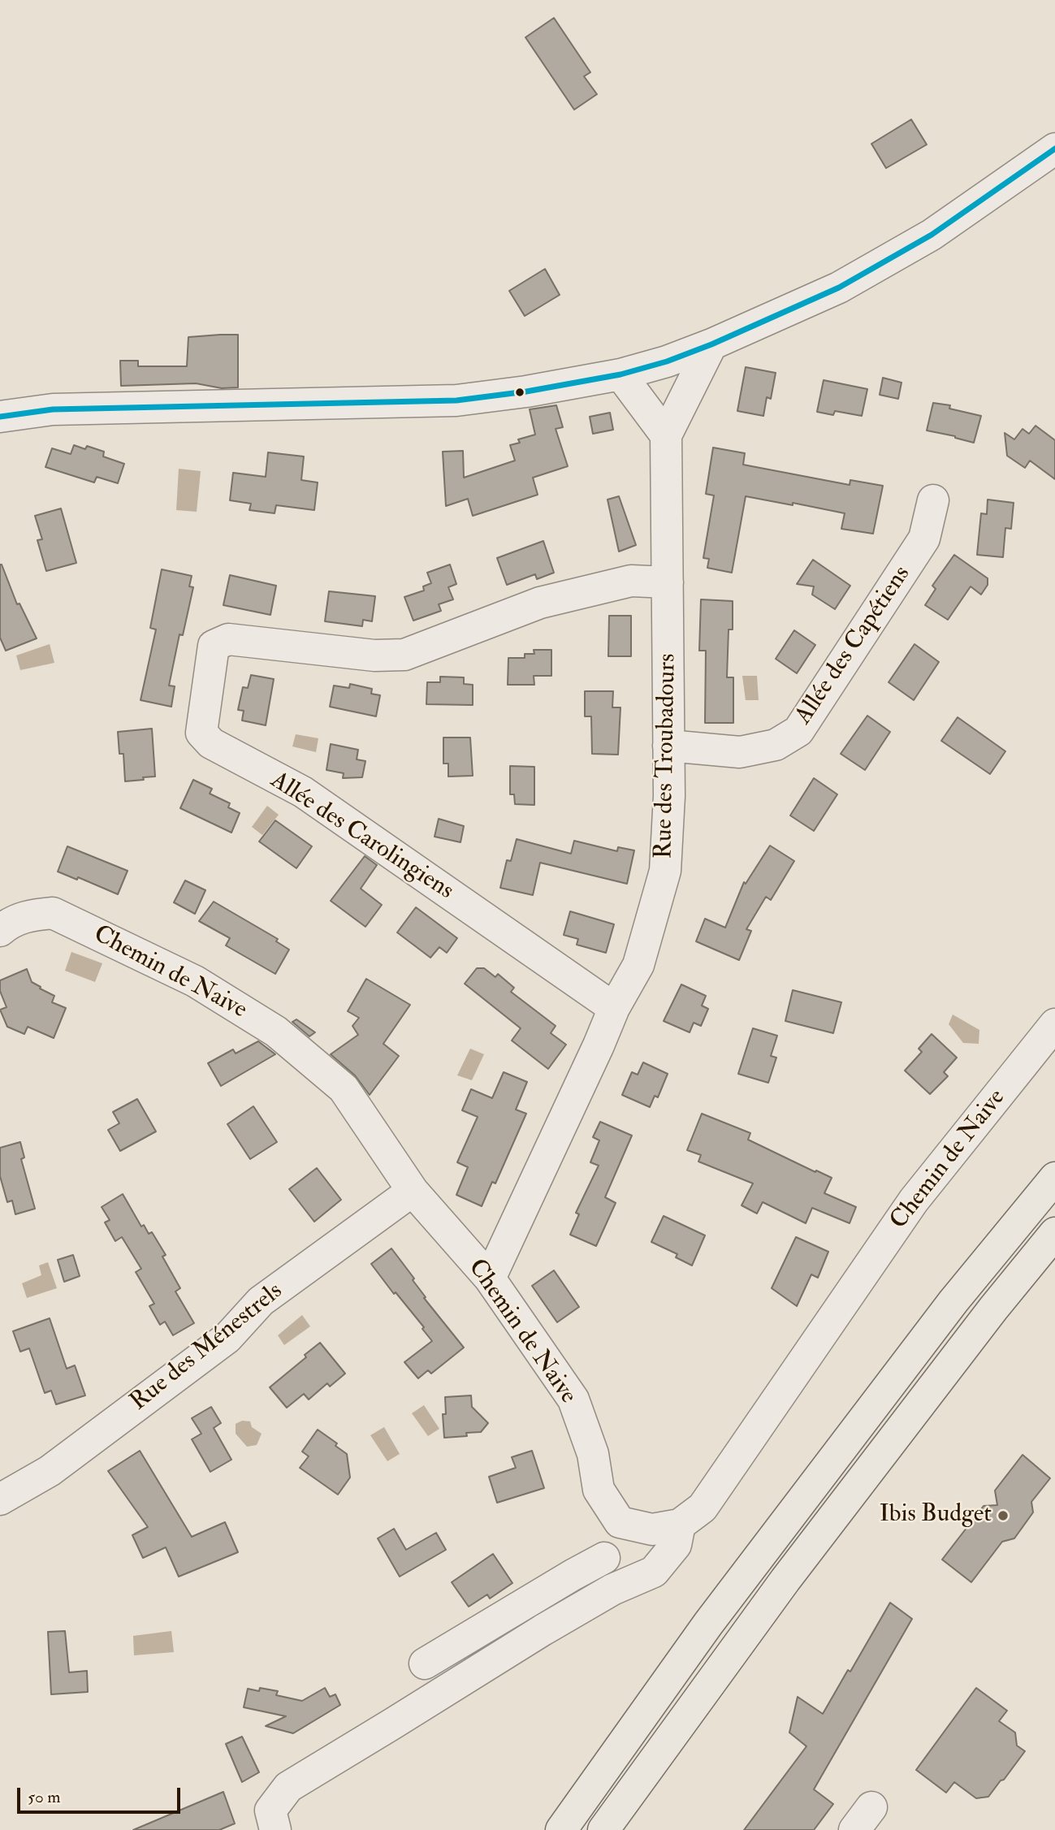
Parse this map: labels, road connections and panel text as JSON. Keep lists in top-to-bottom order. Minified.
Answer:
{"streets":{"street":["Allée des Capétiens","Rue des Troubadours","Allée des Carolingiens","Chemin de Naive","Rue des Ménestrels"]},"crossings":[["Allée des Capétiens","Rue des Troubadours"],["Rue des Troubadours","Allée des Carolingiens"],["Rue des Troubadours","Chemin de Naive"],["Chemin de Naive","Rue des Ménestrels"]],"places":["Ibis Budget"],"scale_bar":"50 m"}
